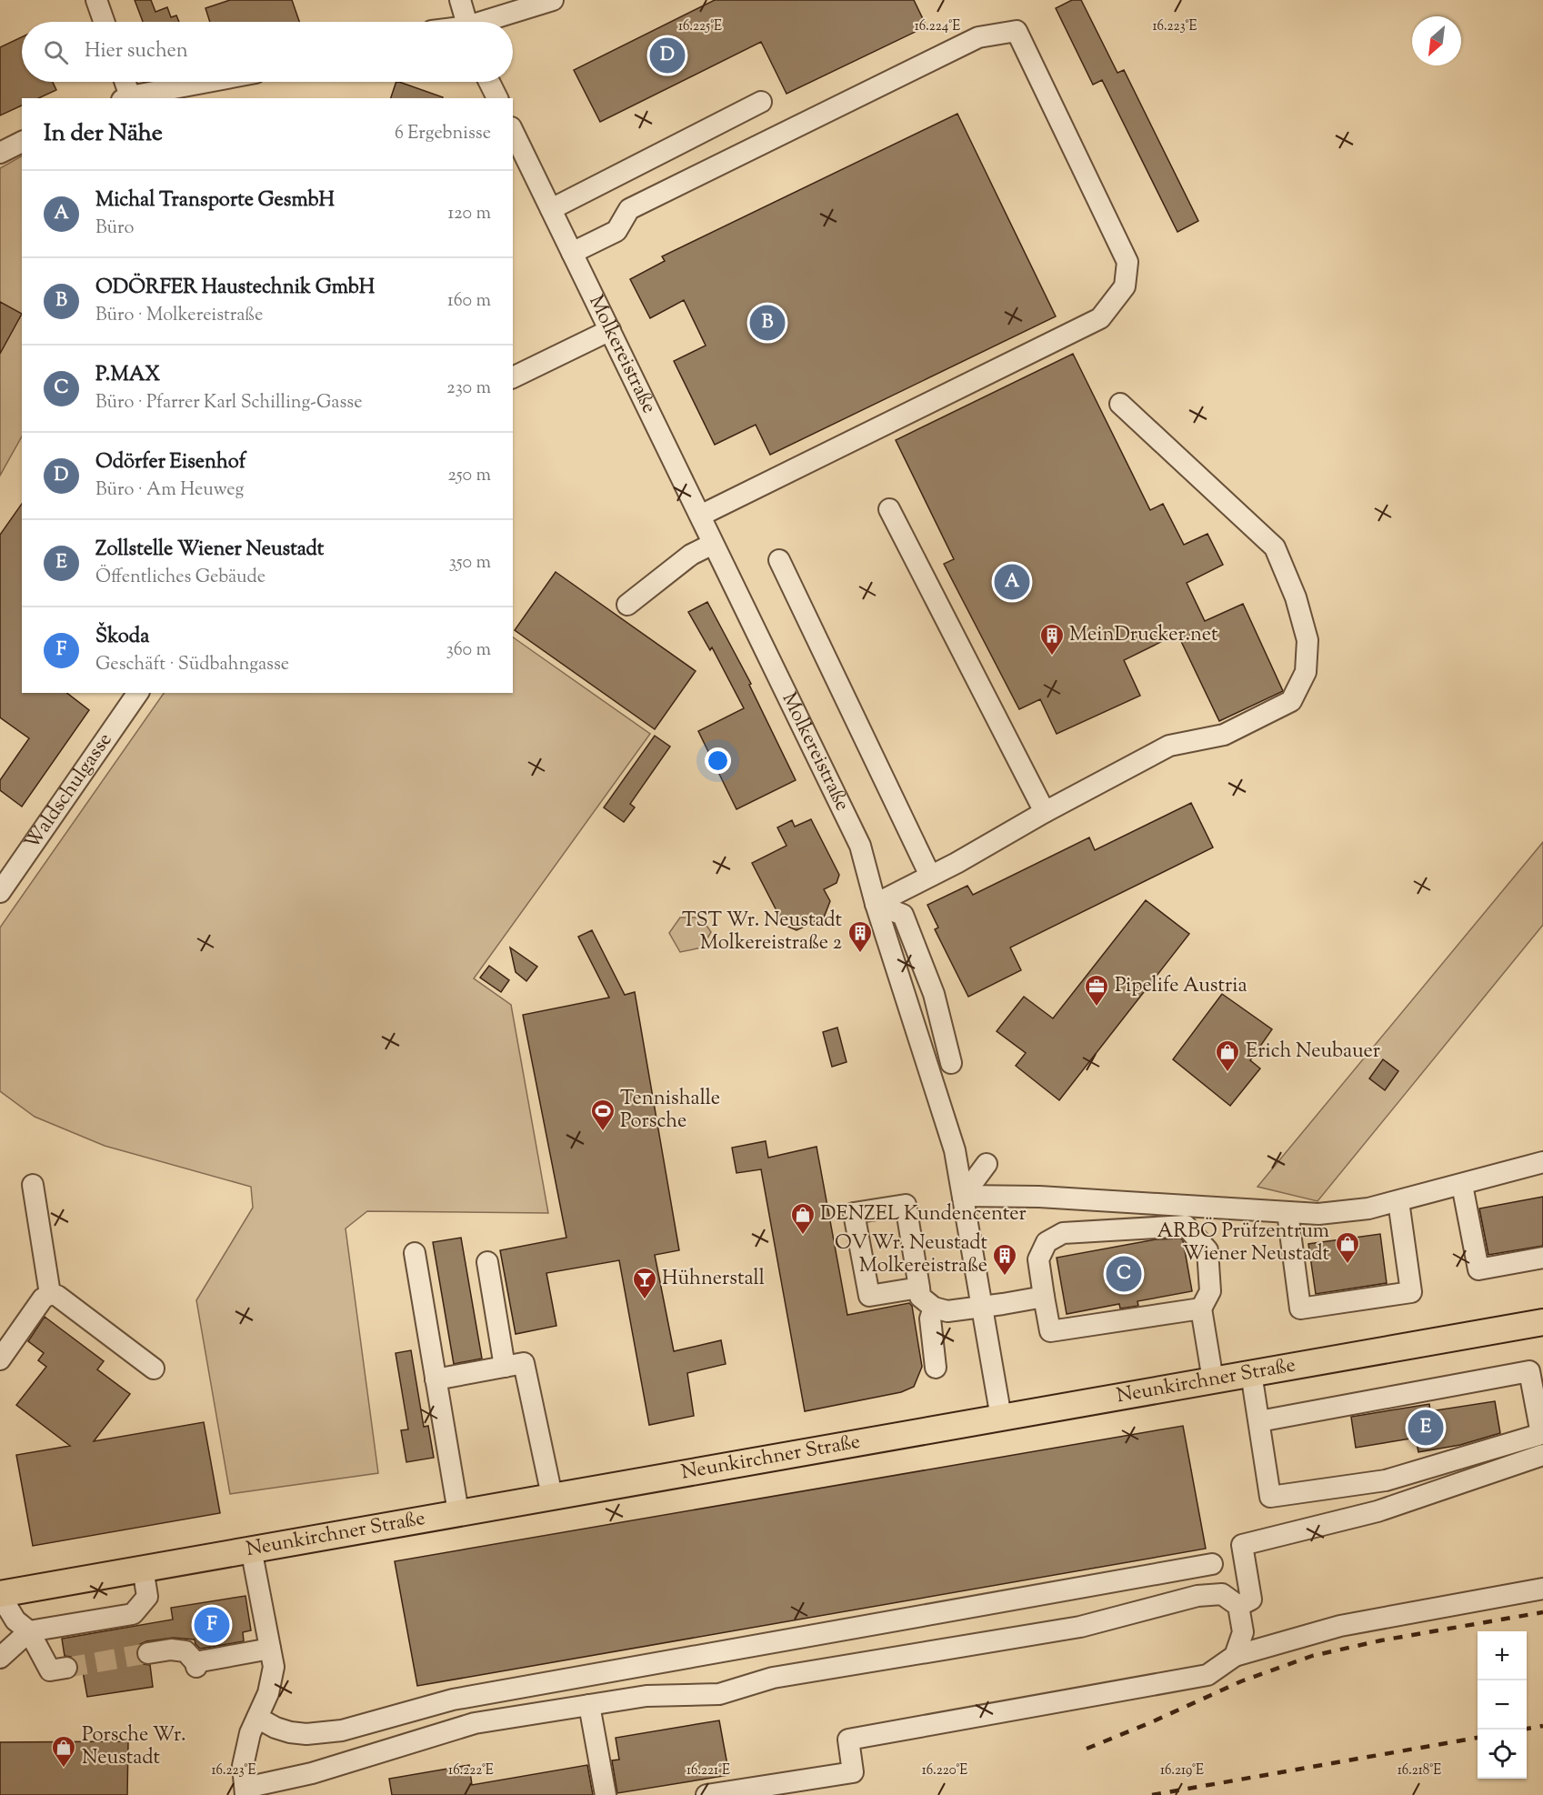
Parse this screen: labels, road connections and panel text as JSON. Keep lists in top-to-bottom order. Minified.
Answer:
{"streets":{"main road":["Neunkirchner Straße"],"street":["Molkereistraße","Waldschulgasse"]},"crossings":[["Molkereistraße","Neunkirchner Straße"]],"places":{"building":["MeinDrucker.net","TST Wr. Neustadt Molkereistraße 2","OV Wr. Neustadt Molkereistraße"],"office":["Pipelife Austria"],"shop":["Erich Neubauer","DENZEL Kundencenter","ARBÖ Prüfzentrum Wiener Neustadt","Porsche Wr. Neustadt"],"sports":["Tennishalle Porsche"],"bar":["Hühnerstall"]},"north":"bottom left","page":{"search":"Hier suchen","pins":["D","B","A","C","E","F"],"heading":["In der Nähe","6 Ergebnisse"],"list":[{"mark":"A","name":"Michal Transporte GesmbH","note":"Büro","value":"120 m"},{"mark":"B","name":"ODÖRFER Haustechnik GmbH","note":"Büro · Molkereistraße","value":"160 m"},{"mark":"C","name":"P.MAX","note":"Büro · Pfarrer Karl Schilling-Gasse","value":"230 m"},{"mark":"D","name":"Odörfer Eisenhof","note":"Büro · Am Heuweg","value":"250 m"},{"mark":"E","name":"Zollstelle Wiener Neustadt","note":"Öffentliches Gebäude","value":"350 m"},{"mark":"F","name":"Škoda","note":"Geschäft · Südbahngasse","value":"360 m"}],"map_buttons":["+","−"]},"coordinates":["16.225°E","16.224°E","16.223°E","16.222°E","16.221°E","16.220°E","16.219°E","16.218°E"]}
